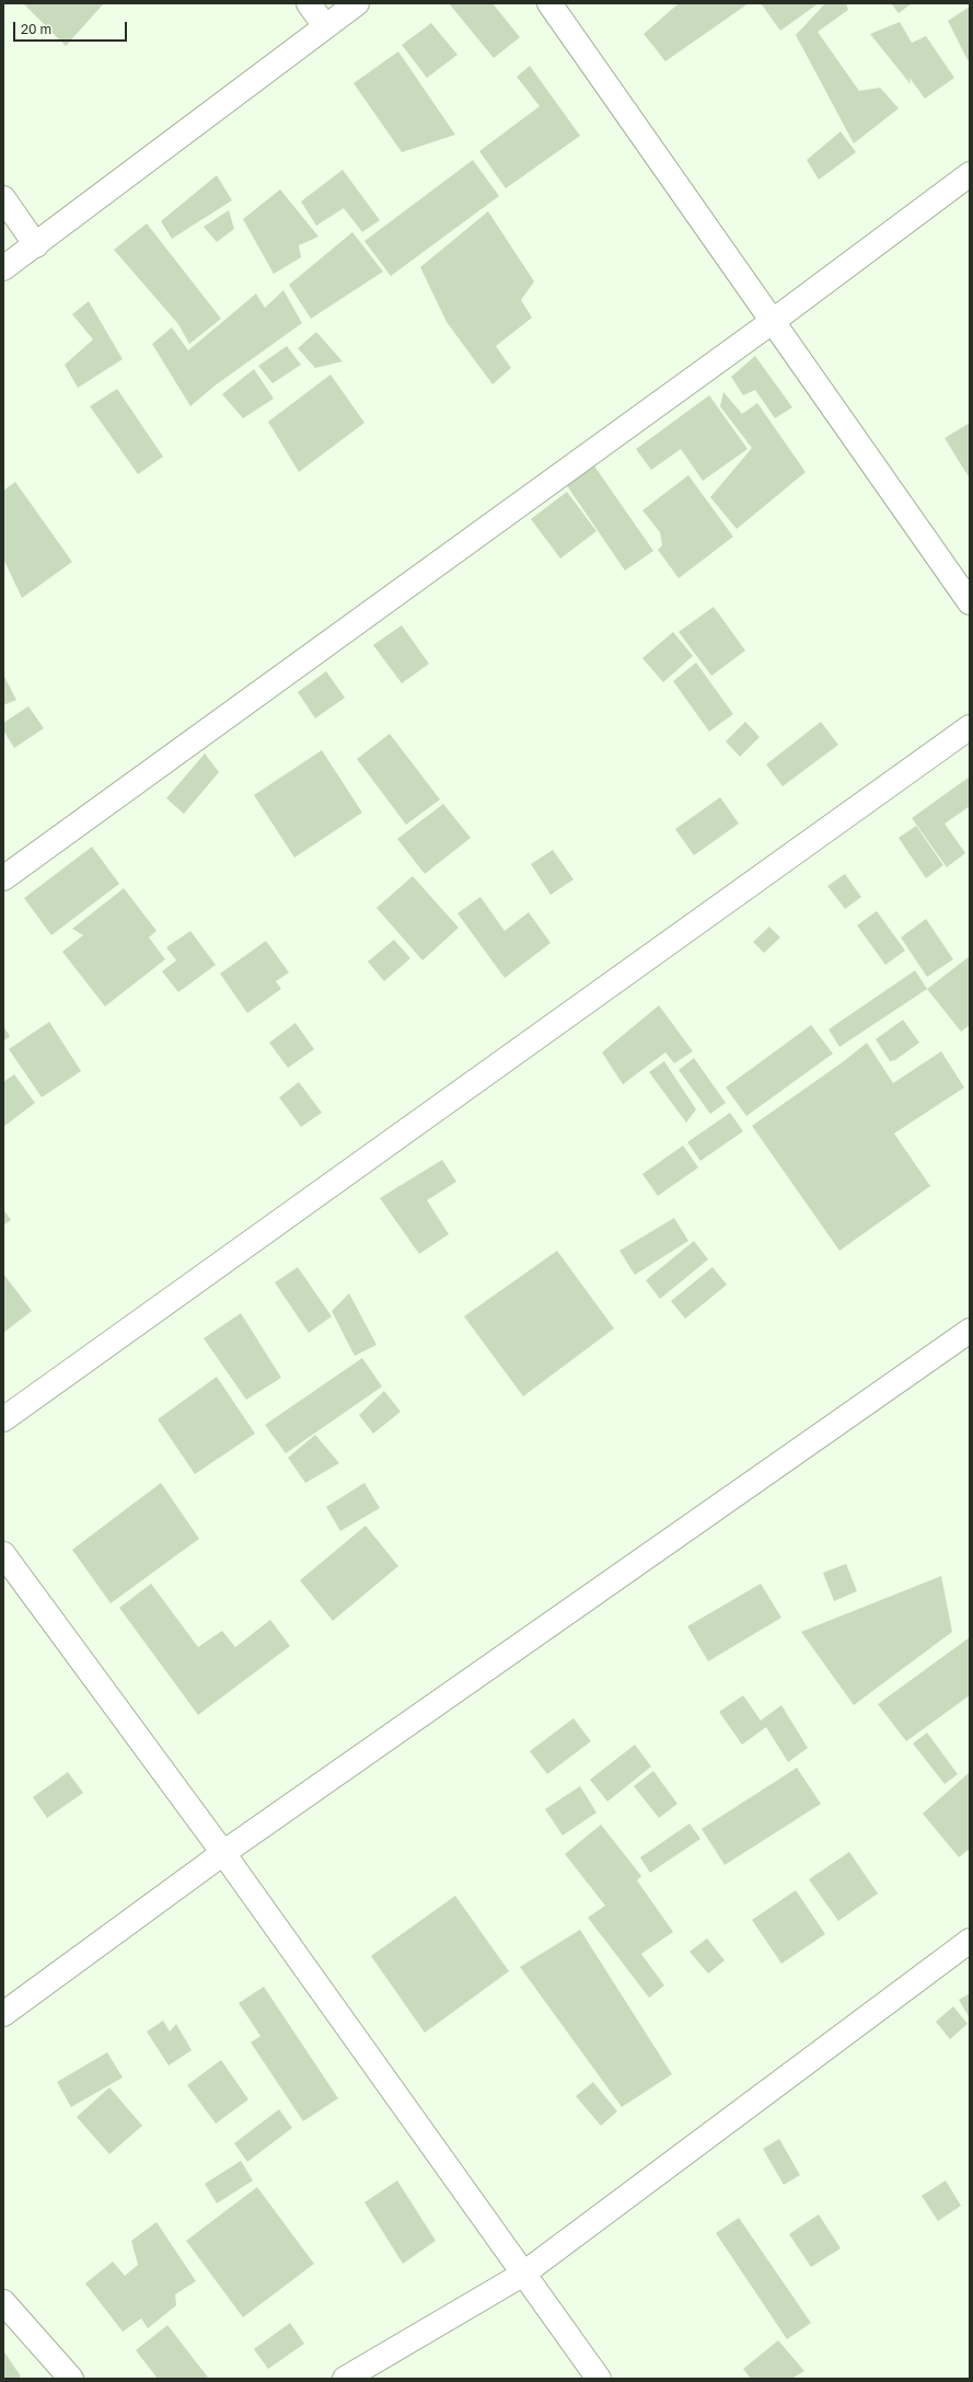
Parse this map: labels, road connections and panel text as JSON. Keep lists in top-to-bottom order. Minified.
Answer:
{"scale_bar":"20 m"}
